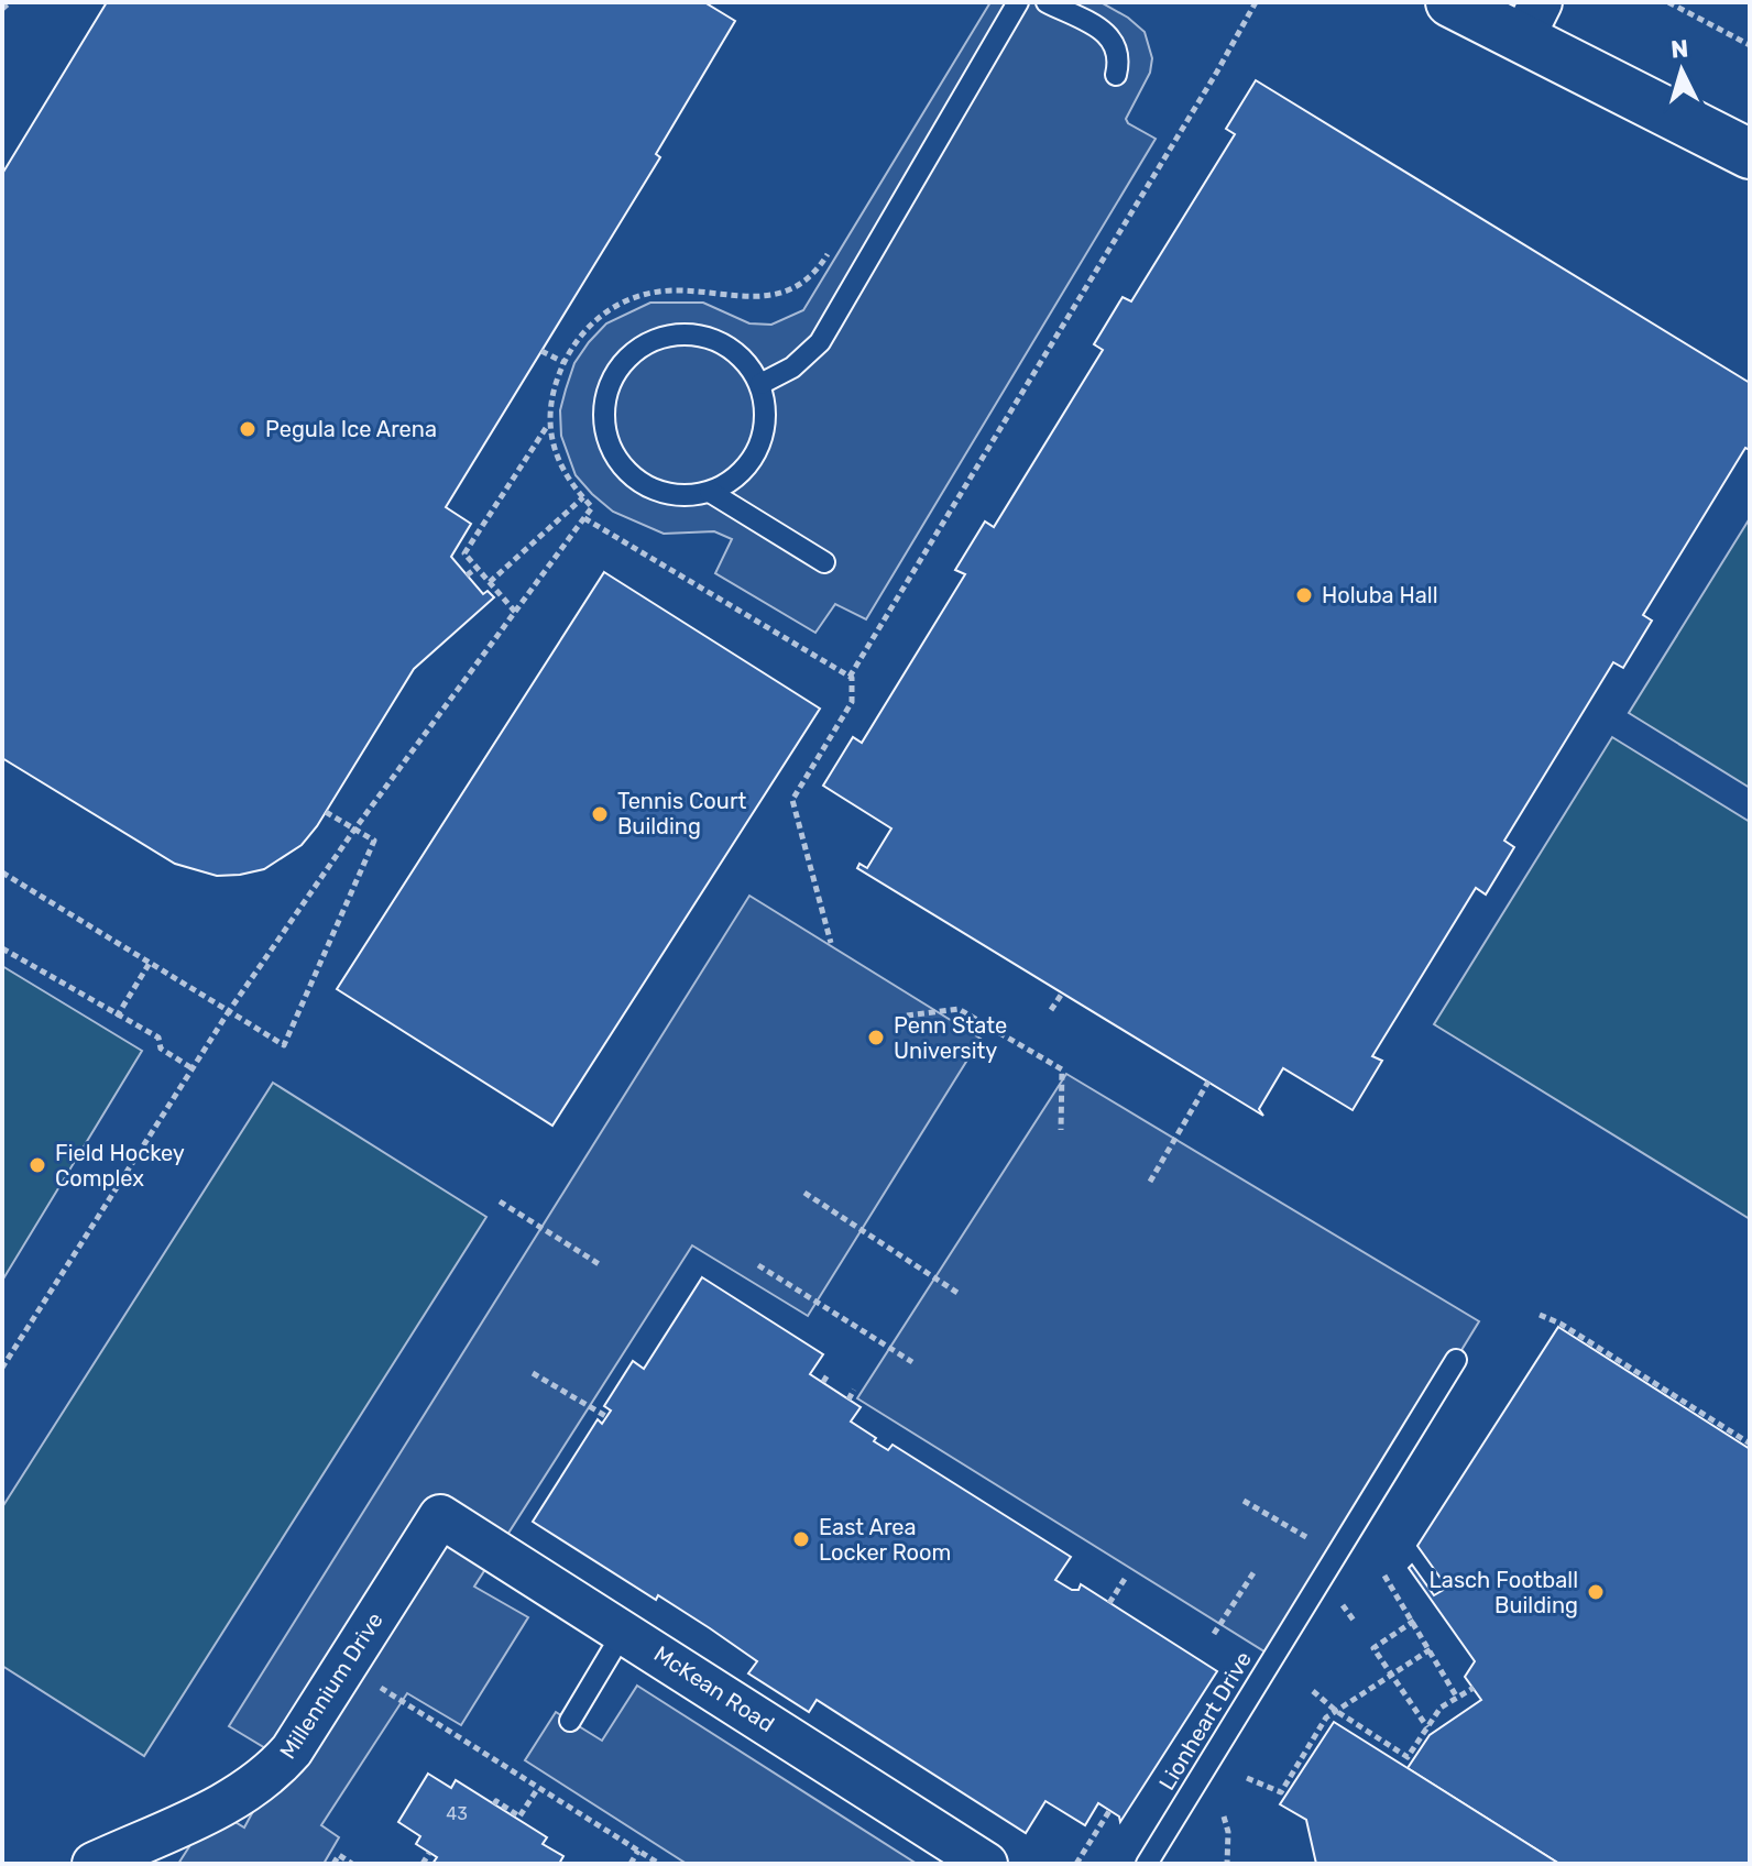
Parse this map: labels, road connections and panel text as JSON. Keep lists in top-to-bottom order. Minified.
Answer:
{"streets":{"street":["Millennium Drive","McKean Road"],"lane":["Lionheart Drive"]},"crossings":[["Millennium Drive","McKean Road"]],"places":["Pegula Ice Arena","Holuba Hall","Tennis Court Building","Penn State University","Field Hockey Complex","East Area Locker Room","Lasch Football Building"],"house_numbers":["43"],"north":"top"}
